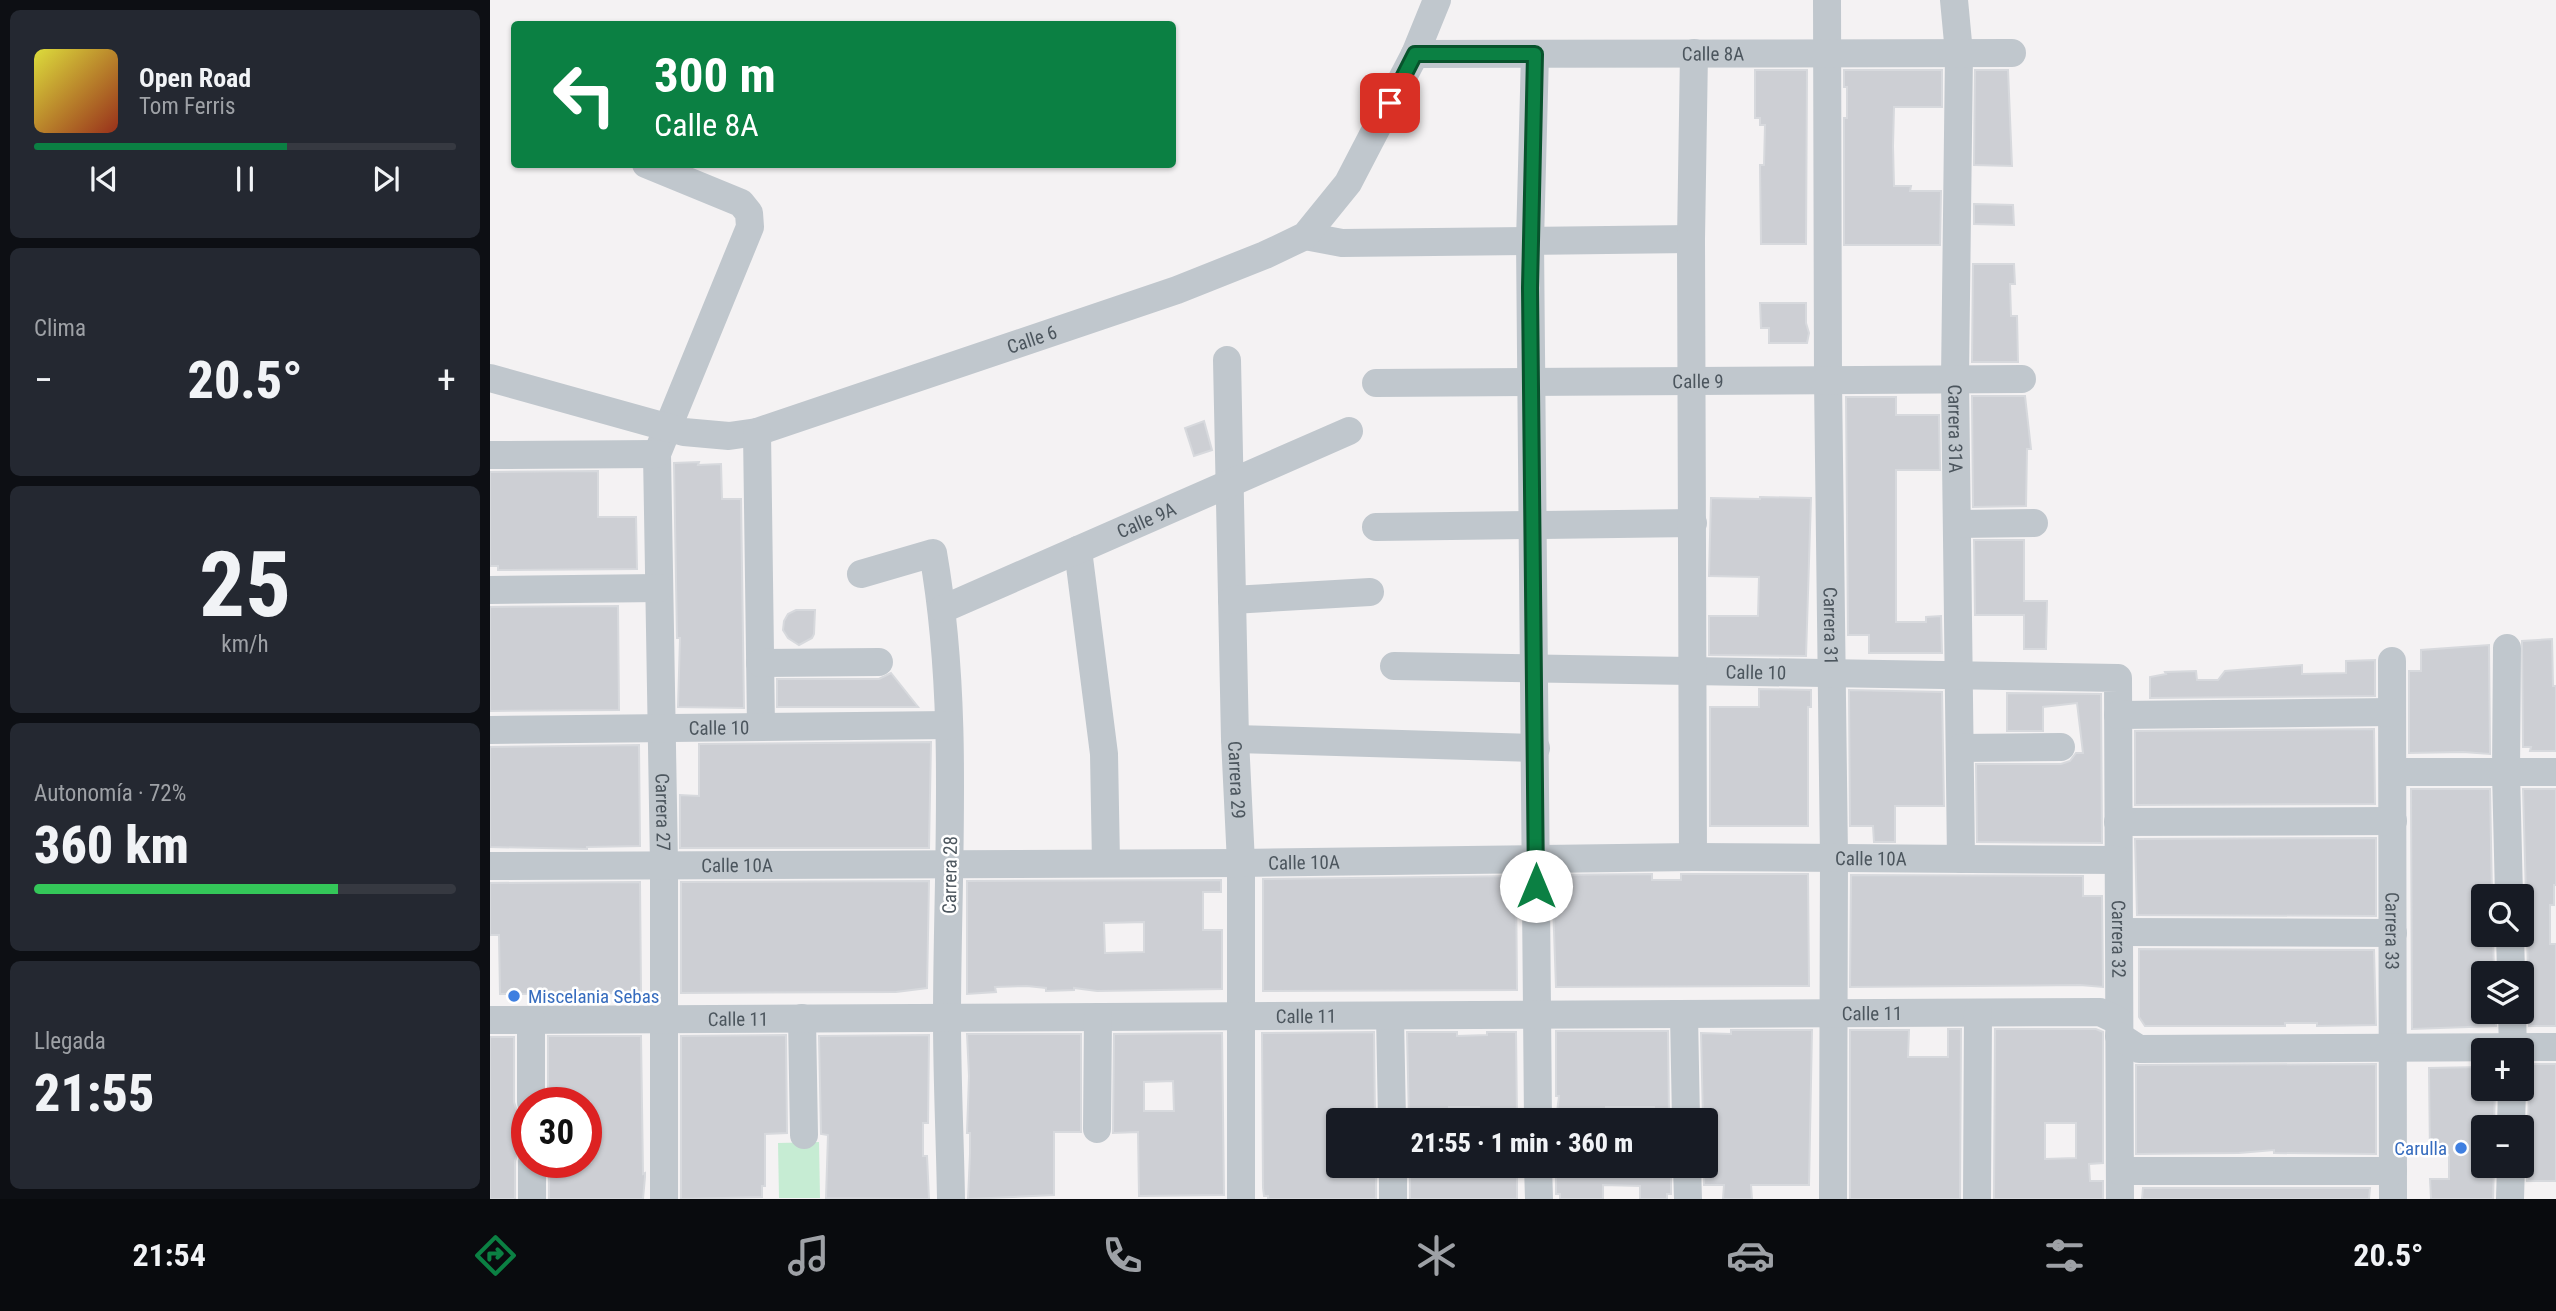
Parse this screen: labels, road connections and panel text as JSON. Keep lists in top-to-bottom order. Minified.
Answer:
{"streets":{"street":["Calle 8A","Calle 6","Calle 9","Carrera 31A","Calle 9A","Carrera 31","Calle 10","Carrera 29","Carrera 27","Calle 10A","Carrera 28","Carrera 33","Carrera 32","Calle 11"]},"crossings":[["Calle 8A","Calle 6"],["Calle 8A","Carrera 31A"],["Calle 8A","Carrera 31"],["Calle 6","Carrera 27"],["Calle 9","Carrera 31A"],["Calle 9","Carrera 31"],["Carrera 31A","Calle 10"],["Carrera 31A","Calle 10A"],["Calle 9A","Carrera 29"],["Calle 9A","Carrera 28"],["Carrera 31","Calle 10"],["Carrera 31","Calle 10A"],["Carrera 31","Calle 11"],["Calle 10","Carrera 27"],["Calle 10","Carrera 28"],["Calle 10","Carrera 32"],["Carrera 29","Calle 10A"],["Carrera 29","Calle 11"],["Carrera 27","Calle 10A"],["Carrera 27","Calle 11"],["Calle 10A","Carrera 28"],["Calle 10A","Carrera 32"],["Carrera 28","Calle 11"],["Carrera 33","Calle 11"],["Carrera 32","Calle 11"]],"places":["Miscelania Sebas","Carulla"],"page":{"turn":["300 m","Calle 8A"],"song":["Open Road","Tom Ferris"],"tile":["Clima",["25","km/h"],["Autonomía · 72%","360 km"],["Llegada","21:55"]],"heat":["−","20.5°","+"],"map_buttons":["+","−"],"limit":"30","trip":"21:55 · 1 min · 360 m","tabs":["21:54","20.5°"]}}
